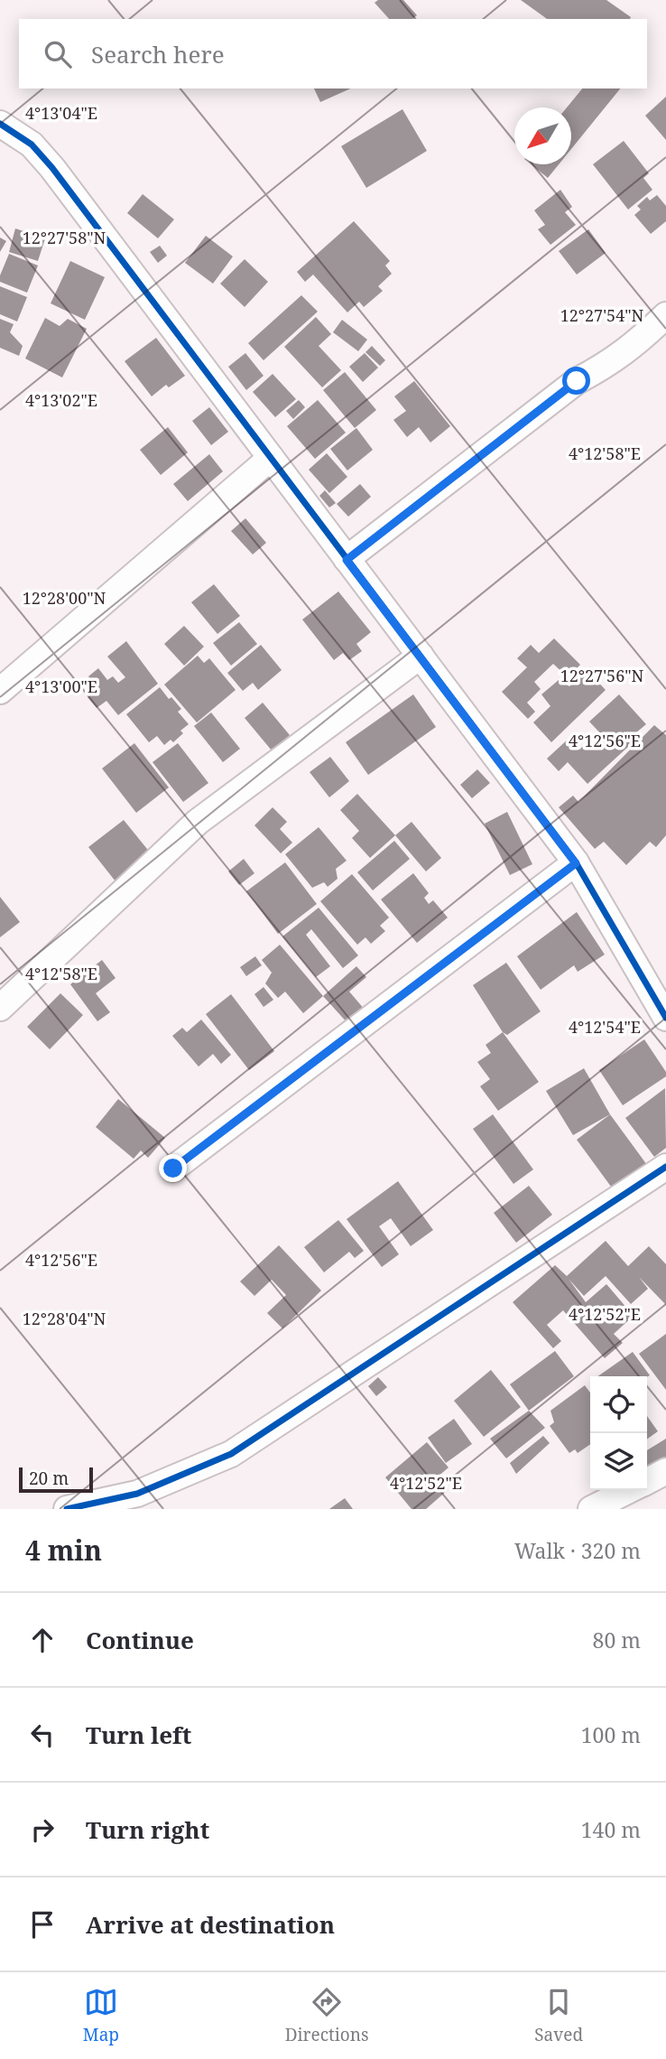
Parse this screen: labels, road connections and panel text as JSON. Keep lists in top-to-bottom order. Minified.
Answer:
{"scale_bar":"20 m","north":"bottom left","page":{"search":"Search here","scale":"20 m","heading":["4 min","Walk · 320 m"],"list":[["Continue","80 m"],["Turn left","100 m"],["Turn right","140 m"],"Arrive at destination"],"nav":["Map","Directions","Saved"]},"coordinates":["4°13'04\"E","12°27'58\"N","12°27'54\"N","4°13'02\"E","4°12'58\"E","12°28'00\"N","12°27'56\"N","4°13'00\"E","4°12'56\"E","4°12'54\"E","4°12'52\"E","12°28'04\"N"]}
